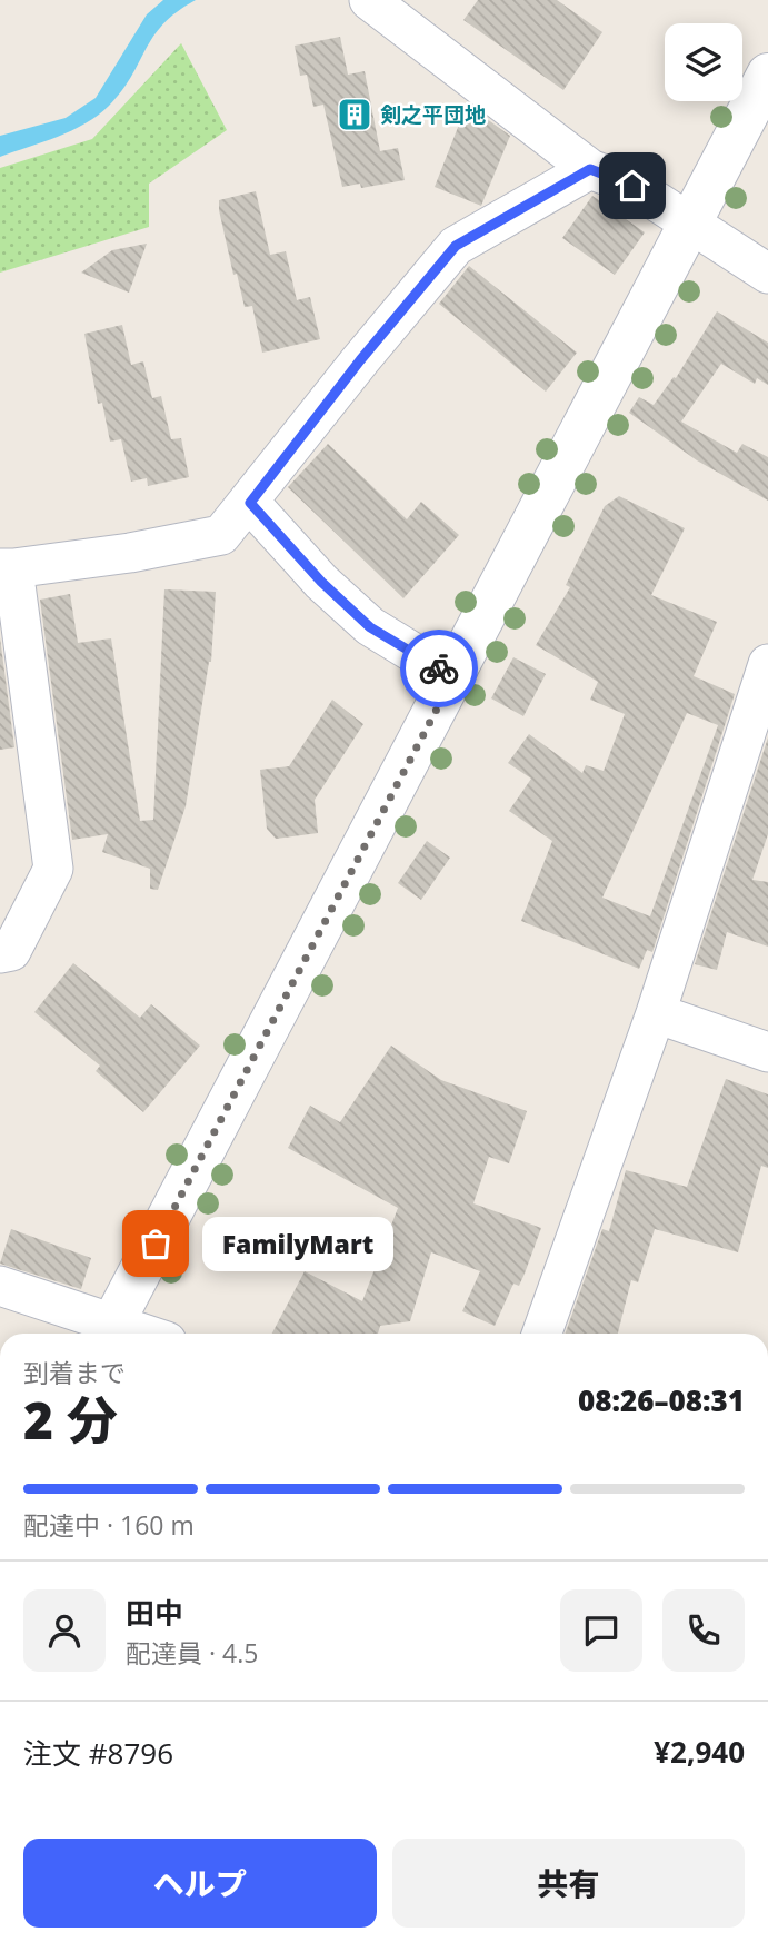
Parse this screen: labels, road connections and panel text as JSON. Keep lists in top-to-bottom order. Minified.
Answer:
{"places":{"building":["剣之平団地"],"other":["FamilyMart"]},"page":{"bubble":"FamilyMart","heading":["2 分","到着まで","08:26–08:31"],"panel":["田中","配達員 · 4.5","注文 #8796","¥2,940"],"bar":"配達中 · 160 m","buttons":["ヘルプ","共有"]}}
